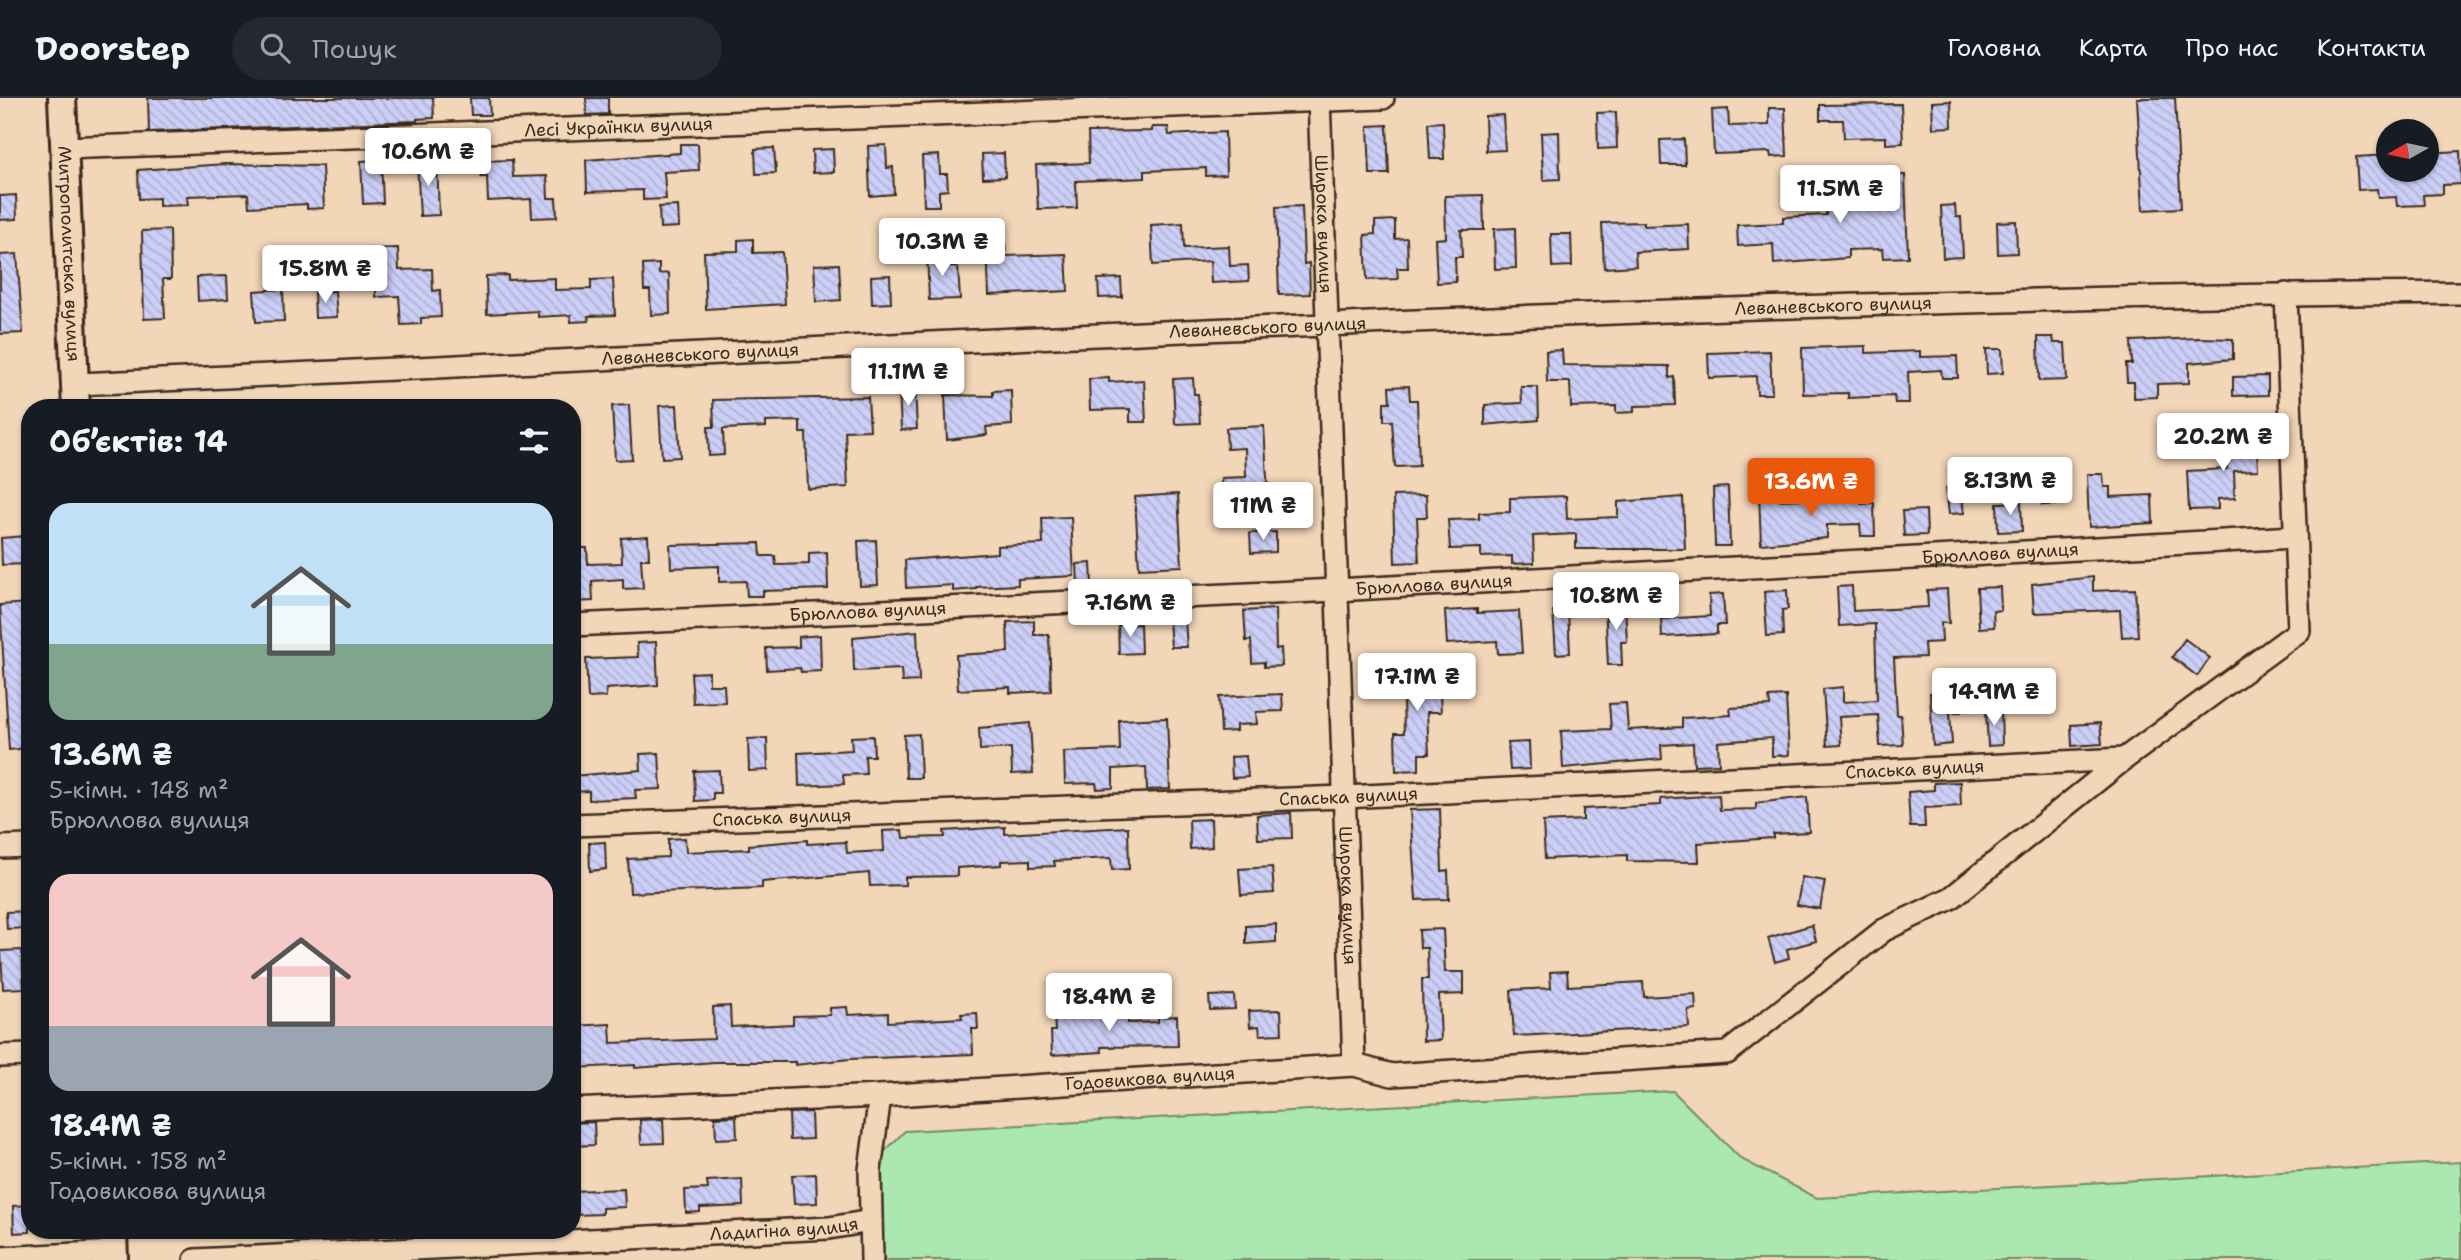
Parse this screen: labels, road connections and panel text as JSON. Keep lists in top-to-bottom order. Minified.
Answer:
{"streets":{"main road":["Митрополитська вулиця"],"street":["Лесі Українки вулиця","Широка вулиця","Леваневського вулиця","Брюллова вулиця","Спаська вулиця","Годовикова вулиця","Ладигіна вулиця"]},"crossings":[["Лесі Українки вулиця","Широка вулиця"],["Лесі Українки вулиця","Митрополитська вулиця"],["Широка вулиця","Леваневського вулиця"],["Широка вулиця","Брюллова вулиця"],["Широка вулиця","Спаська вулиця"],["Широка вулиця","Годовикова вулиця"],["Митрополитська вулиця","Леваневського вулиця"],["Спаська вулиця","Годовикова вулиця"]],"north":"left","page":{"header":"Doorstep","search":"Пошук","nav":["Головна","Карта","Про нас","Контакти"],"price":["10.6M ₴","11.5M ₴","10.3M ₴","15.8M ₴","11.1M ₴","20.2M ₴","8.13M ₴","13.6M ₴","11M ₴","10.8M ₴","7.16M ₴","17.1M ₴","14.9M ₴","18.4M ₴"],"heading":"Об’єктів: 14","list":[{"name":"13.6M ₴","note":"5-кімн. · 148 m² · Брюллова вулиця"},{"name":"18.4M ₴","note":"5-кімн. · 158 m² · Годовикова вулиця"}]}}
